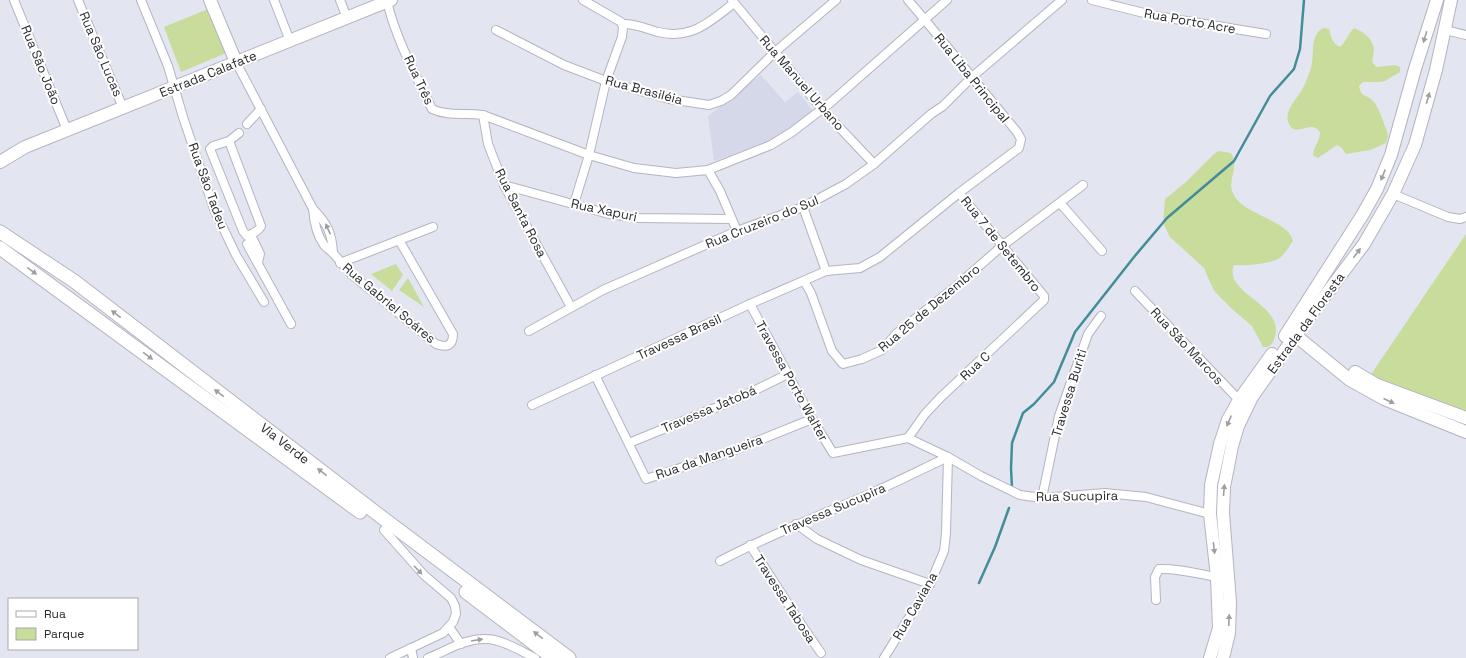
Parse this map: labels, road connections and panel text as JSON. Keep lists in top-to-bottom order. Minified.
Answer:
{"streets":{"main road":["Estrada Calafate","Estrada da Floresta","Via Verde"],"street":["Rua Porto Acre","Rua São Lucas","Rua São João","Rua Liba Principal","Rua Três","Rua Manuel Urbano","Rua Brasiléia","Rua São Tadeu","Rua Xapuri","Rua Santa Rosa","Rua Cruzeiro do Sul","Rua 7 de Setembro","Rua Gabriel Soáres","Rua 25 de Dezembro","Travessa Brasil","Rua São Marcos","Rua C","Travessa Porto Walter","Travessa Buriti","Travessa Jatobá","Rua da Mangueira","Rua Sucupira","Travessa Sucupira","Travessa Tabosa","Rua Caviana"]},"crossings":[["Rua São Lucas","Estrada Calafate"],["Rua São João","Estrada Calafate"],["Estrada Calafate","Rua Três"],["Estrada Calafate","Rua São Tadeu"],["Estrada Calafate","Rua Gabriel Soáres"],["Rua Liba Principal","Rua Três"],["Rua Liba Principal","Rua Cruzeiro do Sul"],["Rua Liba Principal","Travessa Brasil"],["Rua Três","Rua Manuel Urbano"],["Rua Três","Rua Santa Rosa"],["Rua Manuel Urbano","Rua Brasiléia"],["Rua Manuel Urbano","Rua Cruzeiro do Sul"],["Rua Xapuri","Rua Santa Rosa"],["Rua Santa Rosa","Rua Cruzeiro do Sul"],["Rua 7 de Setembro","Rua 25 de Dezembro"],["Rua 7 de Setembro","Travessa Brasil"],["Rua 7 de Setembro","Rua C"],["Rua 25 de Dezembro","Travessa Brasil"],["Estrada da Floresta","Rua São Marcos"],["Estrada da Floresta","Rua Sucupira"],["Travessa Brasil","Travessa Porto Walter"],["Travessa Brasil","Rua da Mangueira"],["Rua C","Travessa Porto Walter"],["Rua C","Rua Sucupira"],["Travessa Porto Walter","Travessa Jatobá"],["Travessa Porto Walter","Rua da Mangueira"],["Travessa Porto Walter","Rua Sucupira"],["Travessa Buriti","Rua Sucupira"],["Travessa Jatobá","Rua da Mangueira"],["Rua Sucupira","Travessa Sucupira"],["Rua Sucupira","Rua Caviana"],["Travessa Sucupira","Travessa Tabosa"],["Travessa Sucupira","Rua Caviana"]],"legend":["Rua","Parque"]}
